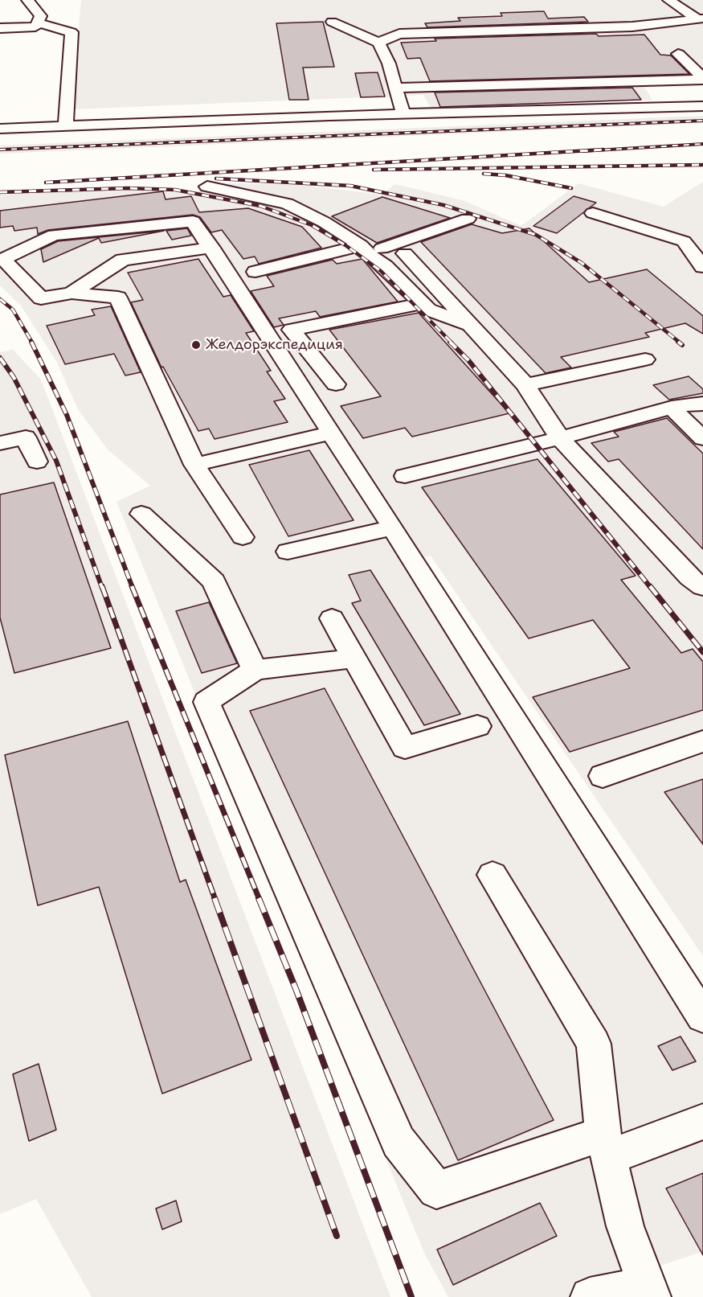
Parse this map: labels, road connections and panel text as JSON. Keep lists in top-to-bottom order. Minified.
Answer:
{"places":["Желдорэкспедиция"]}
